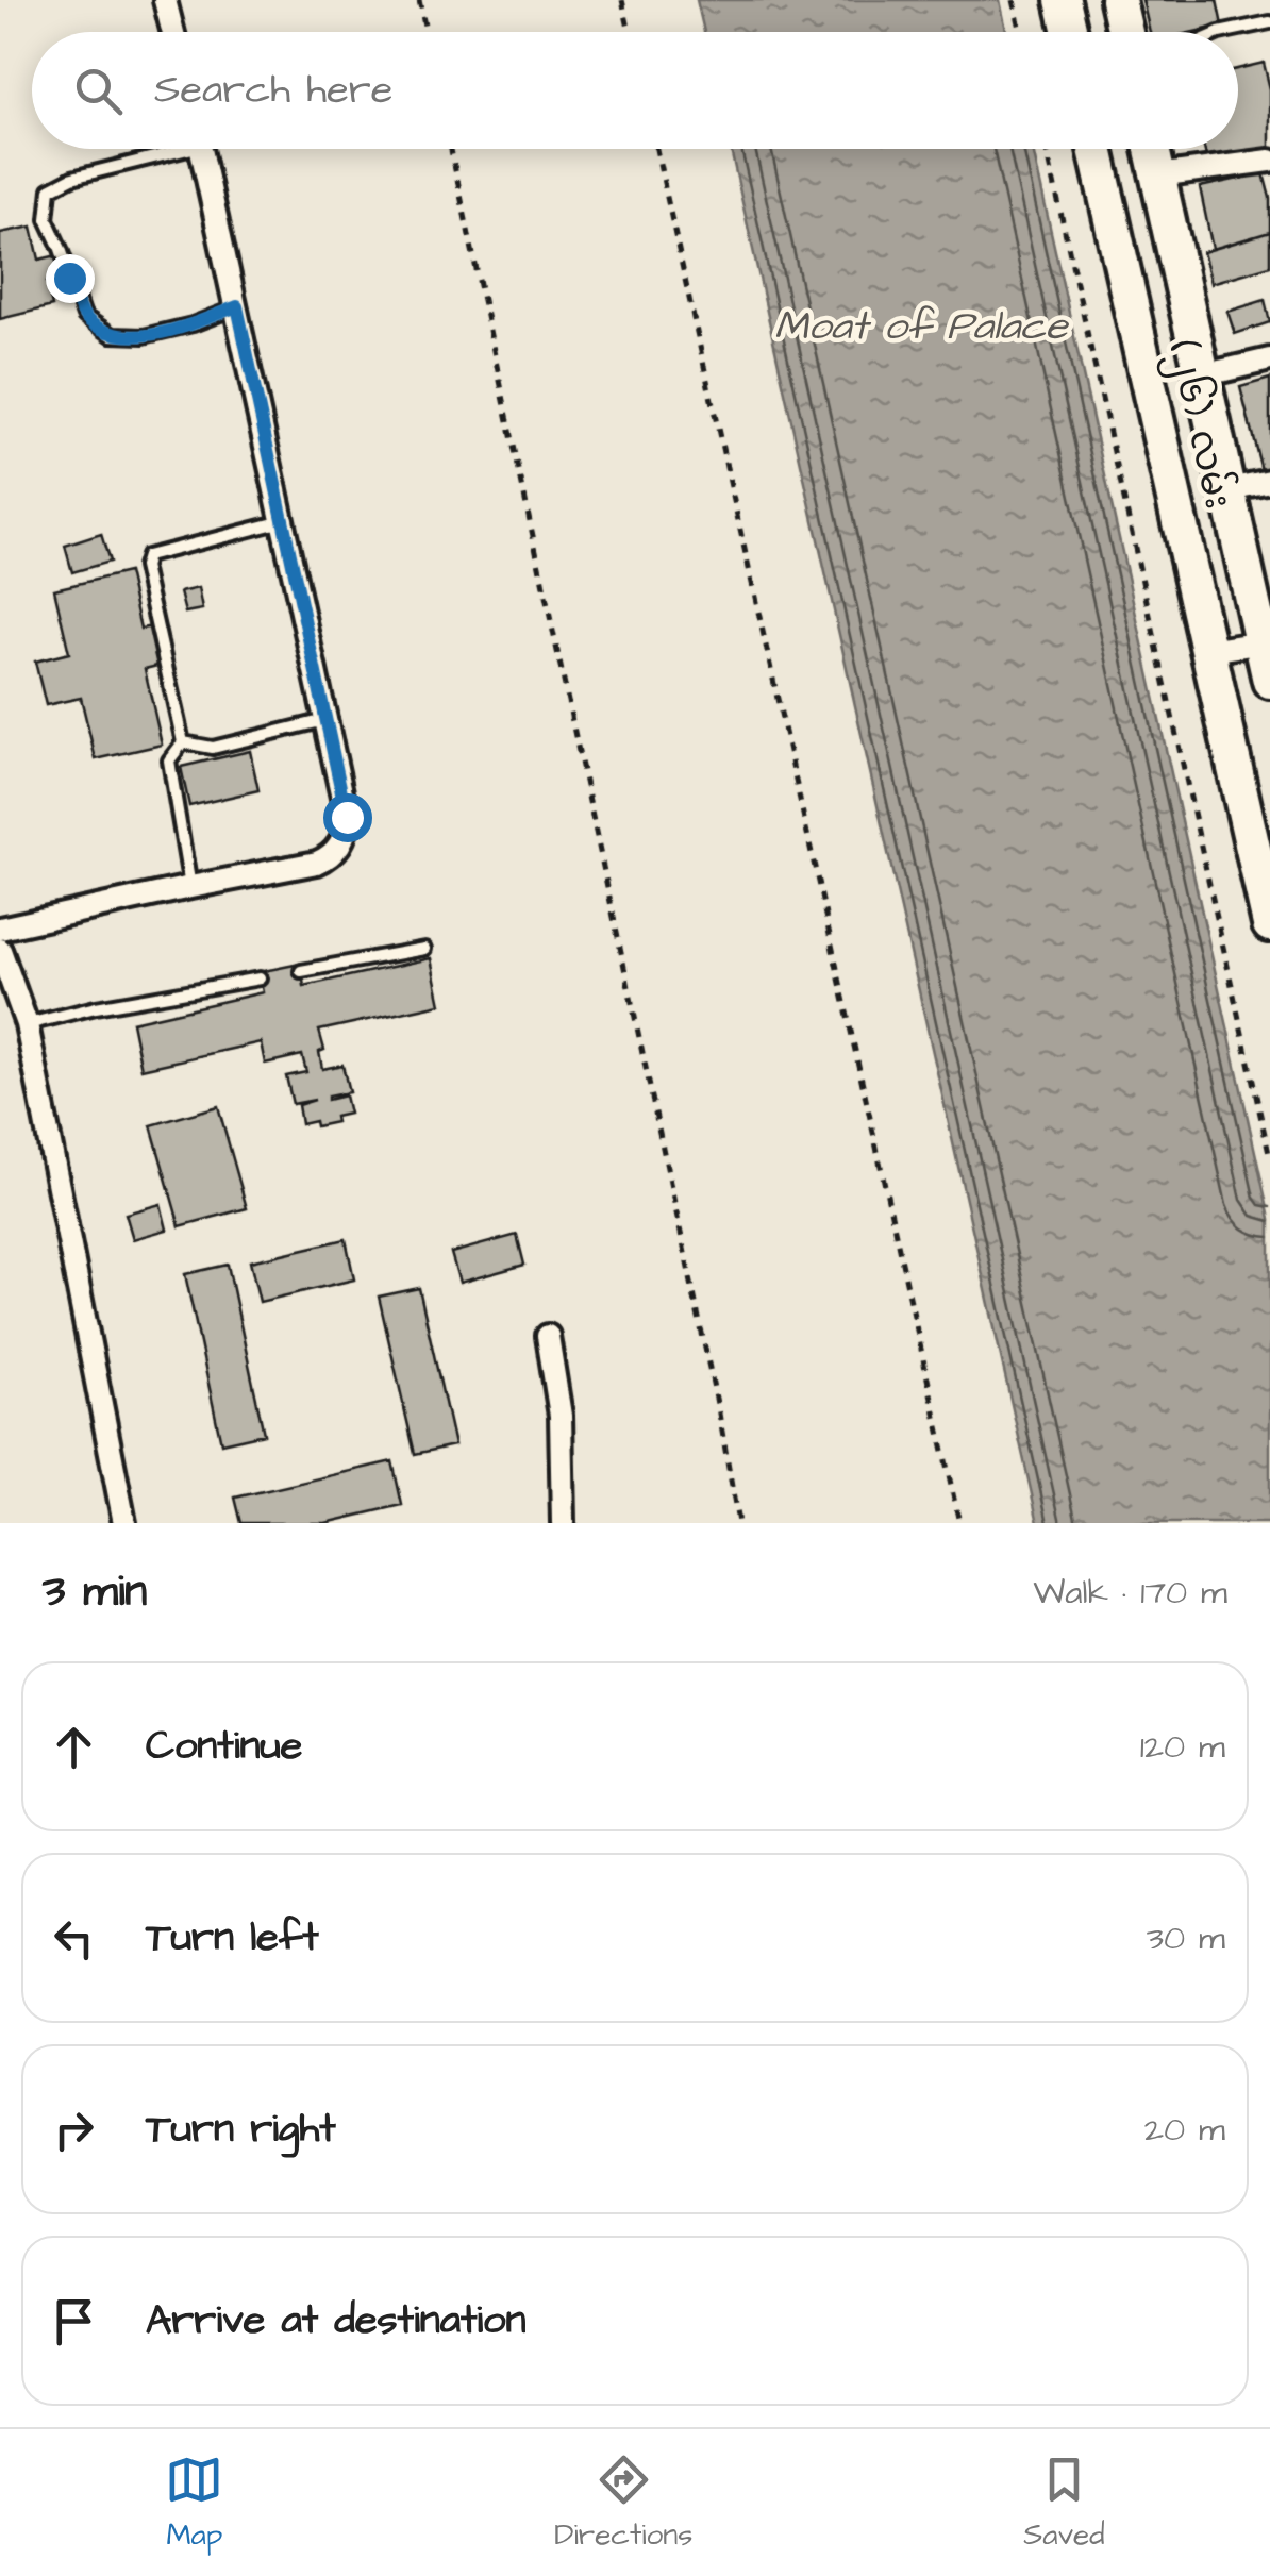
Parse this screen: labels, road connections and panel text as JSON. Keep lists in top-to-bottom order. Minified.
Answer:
{"streets":{"main road":["(၂၆) လမ်း"]},"water":["Moat of Palace"],"page":{"search":"Search here","heading":["3 min","Walk · 170 m"],"list":[["Continue","120 m"],["Turn left","30 m"],["Turn right","20 m"],"Arrive at destination"],"nav":["Map","Directions","Saved"]}}
